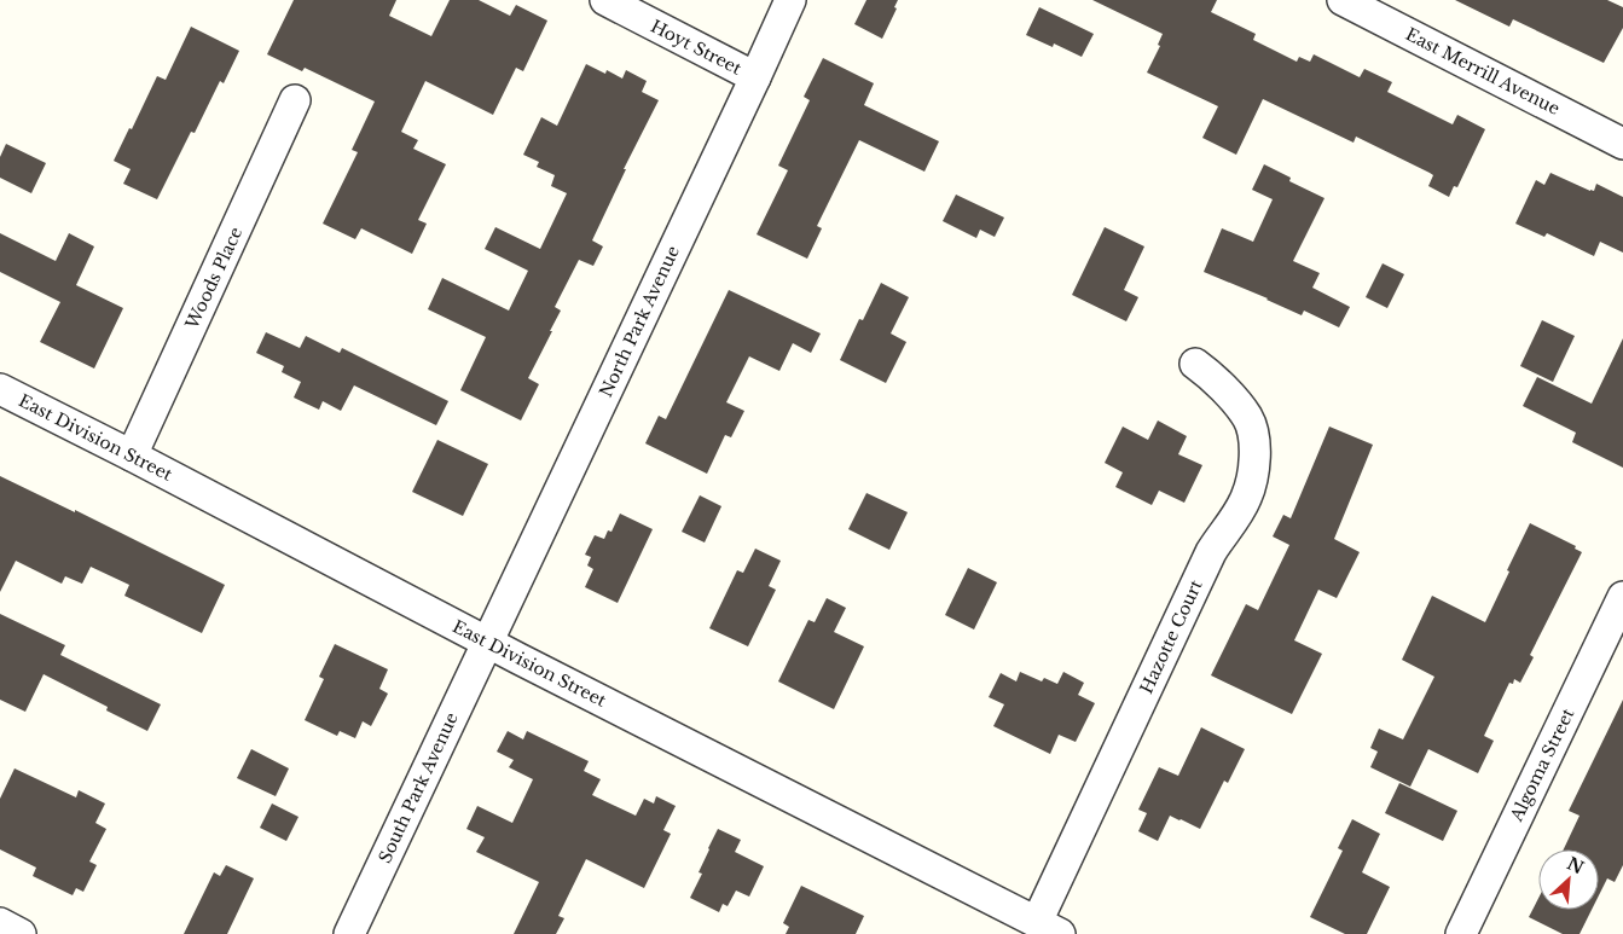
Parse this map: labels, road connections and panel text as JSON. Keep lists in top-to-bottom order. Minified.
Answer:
{"streets":{"street":["Hoyt Street","East Merrill Avenue","Woods Place","North Park Avenue","East Division Street","Hazotte Court","Algoma Street","South Park Avenue"]},"crossings":[["Hoyt Street","North Park Avenue"],["Woods Place","East Division Street"],["North Park Avenue","East Division Street"],["North Park Avenue","South Park Avenue"],["East Division Street","Hazotte Court"],["East Division Street","South Park Avenue"]],"north":"top right"}
